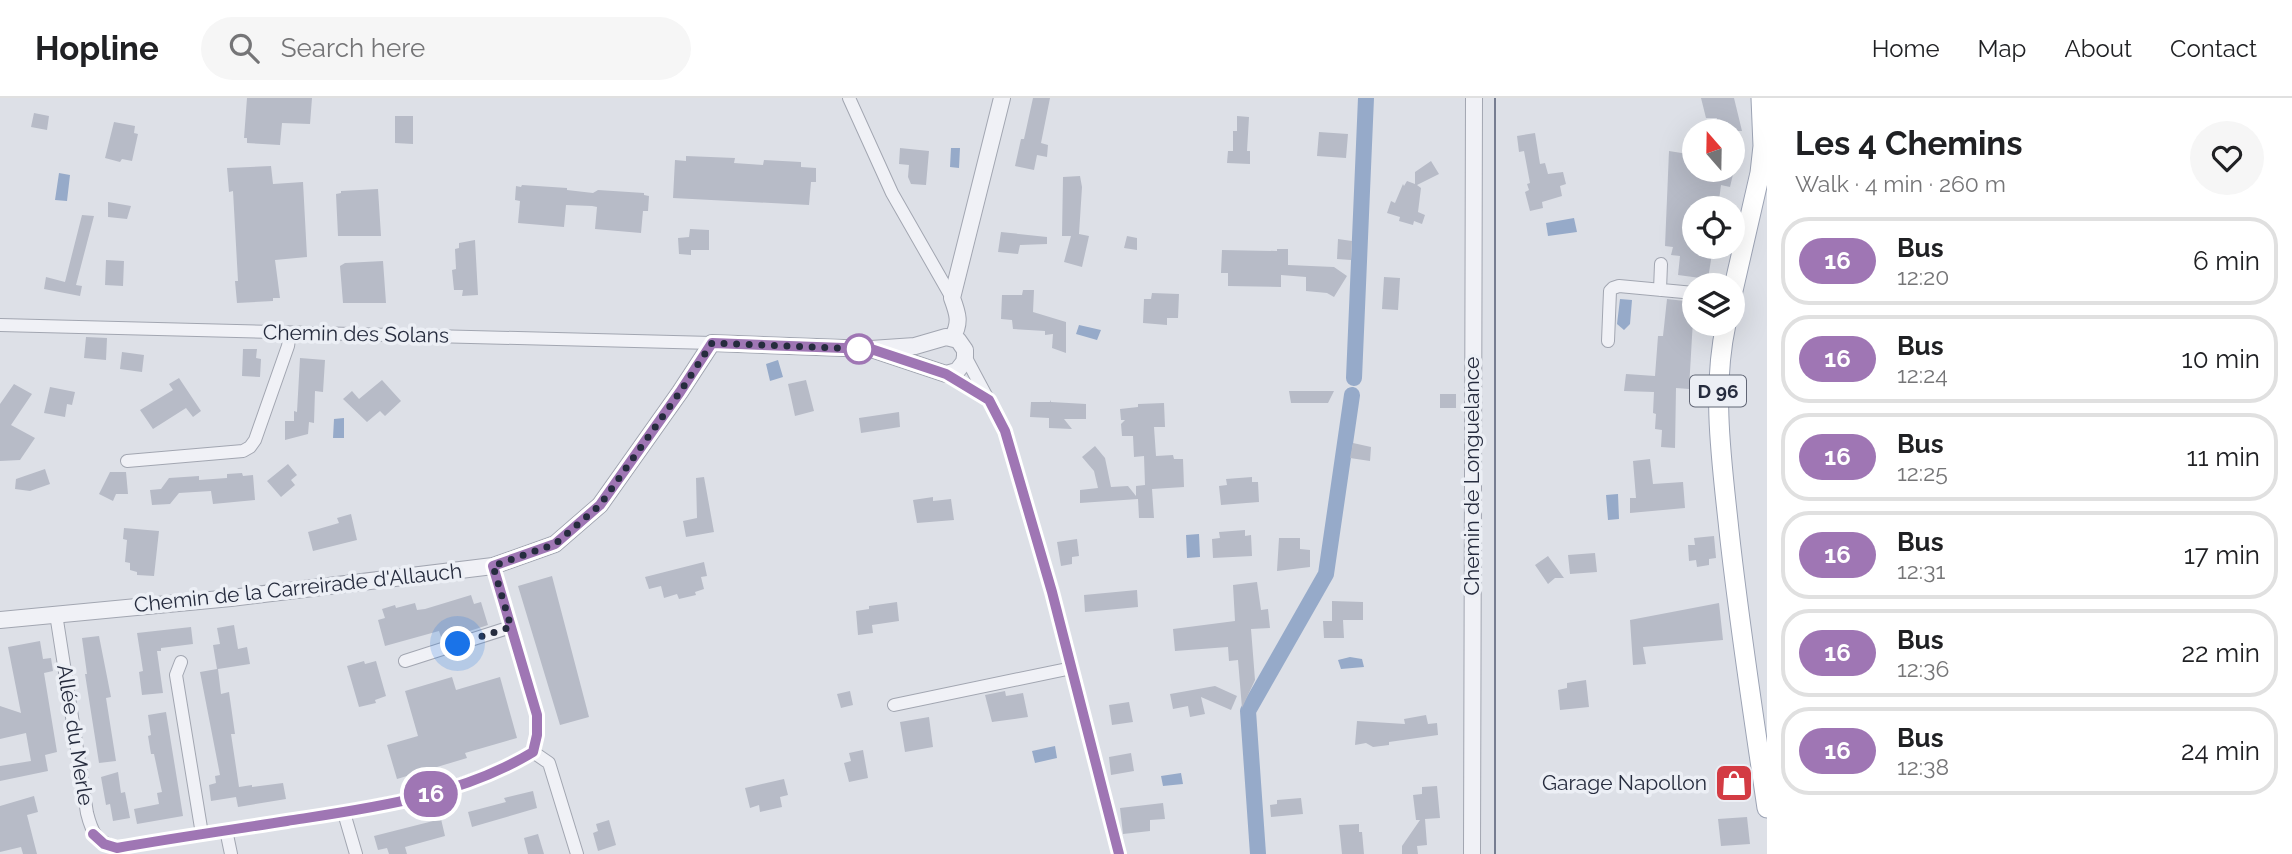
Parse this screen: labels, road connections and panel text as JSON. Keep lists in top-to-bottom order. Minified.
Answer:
{"streets":{"main road":["D 96"],"street":["Chemin des Solans","Chemin de Longuelance","Chemin de la Carreirade d'Allauch","Allée du Merle"]},"crossings":[["Chemin des Solans","Chemin de la Carreirade d'Allauch"],["Chemin de la Carreirade d'Allauch","Allée du Merle"]],"places":{"shop":["Garage Napollon"]},"lines":["bus line 16"],"north":"top","page":{"header":"Hopline","search":"Search here","nav":["Home","Map","About","Contact"],"on_map":"16","heading":["Les 4 Chemins","Walk · 4 min · 260 m"],"list":[{"mark":"16","name":"Bus","note":"12:20","value":"6 min"},{"mark":"16","name":"Bus","note":"12:24","value":"10 min"},{"mark":"16","name":"Bus","note":"12:25","value":"11 min"},{"mark":"16","name":"Bus","note":"12:31","value":"17 min"},{"mark":"16","name":"Bus","note":"12:36","value":"22 min"},{"mark":"16","name":"Bus","note":"12:38","value":"24 min"}]}}
